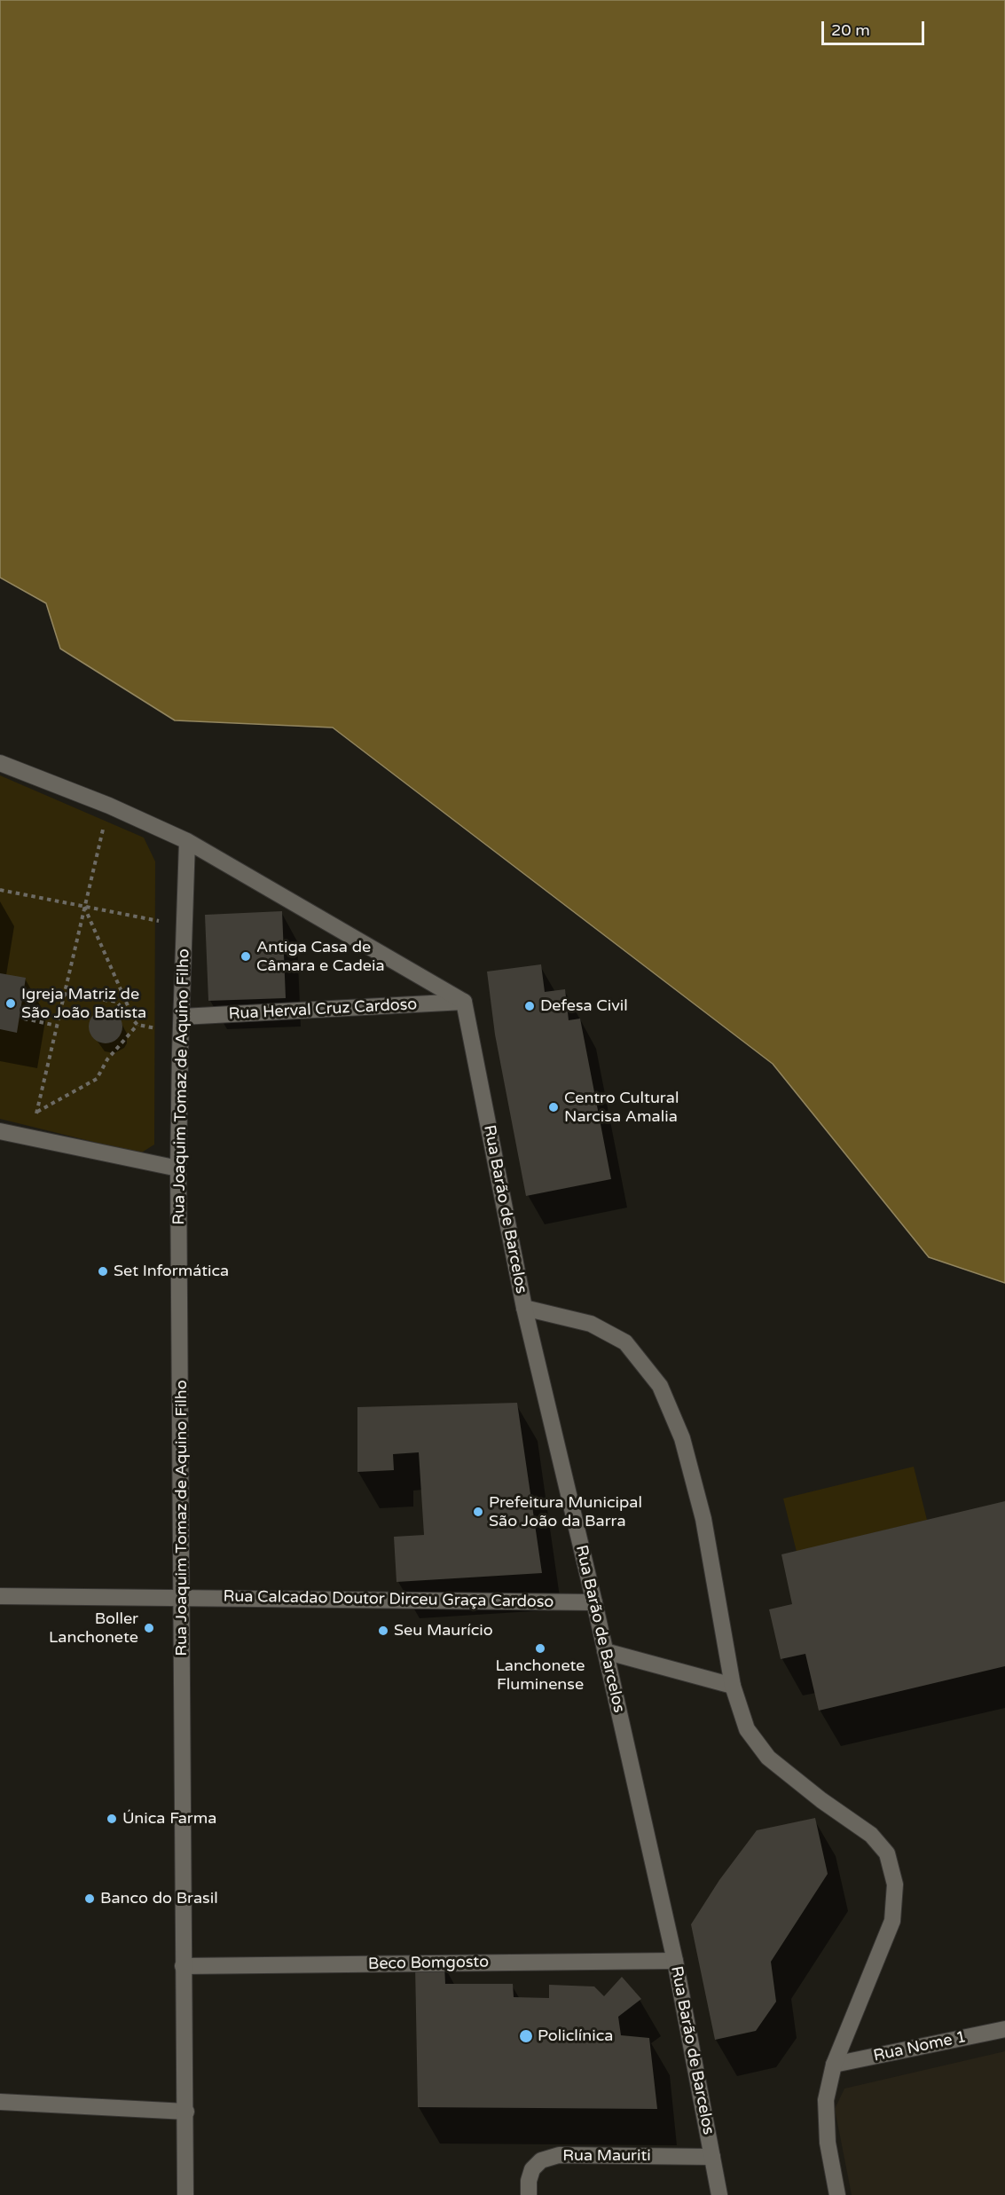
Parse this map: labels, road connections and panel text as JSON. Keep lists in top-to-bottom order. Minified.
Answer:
{"streets":{"street":["Rua Herval Cruz Cardoso","Rua Joaquim Tomaz de Aquino Filho","Rua Barão de Barcelos","Rua Calcadao Doutor Dirceu Graça Cardoso","Beco Bomgosto","Rua Nome 1","Rua Mauriti"]},"crossings":[["Rua Herval Cruz Cardoso","Rua Joaquim Tomaz de Aquino Filho"],["Rua Herval Cruz Cardoso","Rua Barão de Barcelos"],["Rua Joaquim Tomaz de Aquino Filho","Rua Calcadao Doutor Dirceu Graça Cardoso"],["Rua Joaquim Tomaz de Aquino Filho","Beco Bomgosto"],["Rua Barão de Barcelos","Rua Calcadao Doutor Dirceu Graça Cardoso"],["Rua Barão de Barcelos","Beco Bomgosto"],["Rua Barão de Barcelos","Rua Mauriti"]],"places":["Antiga Casa de Câmara e Cadeia","Igreja Matriz de São João Batista","Defesa Civil","Centro Cultural Narcisa Amalia","Set Informática","Prefeitura Municipal São João da Barra","Boller Lanchonete","Seu Maurício","Lanchonete Fluminense","Única Farma","Banco do Brasil","Policlínica"],"scale_bar":"20 m"}
